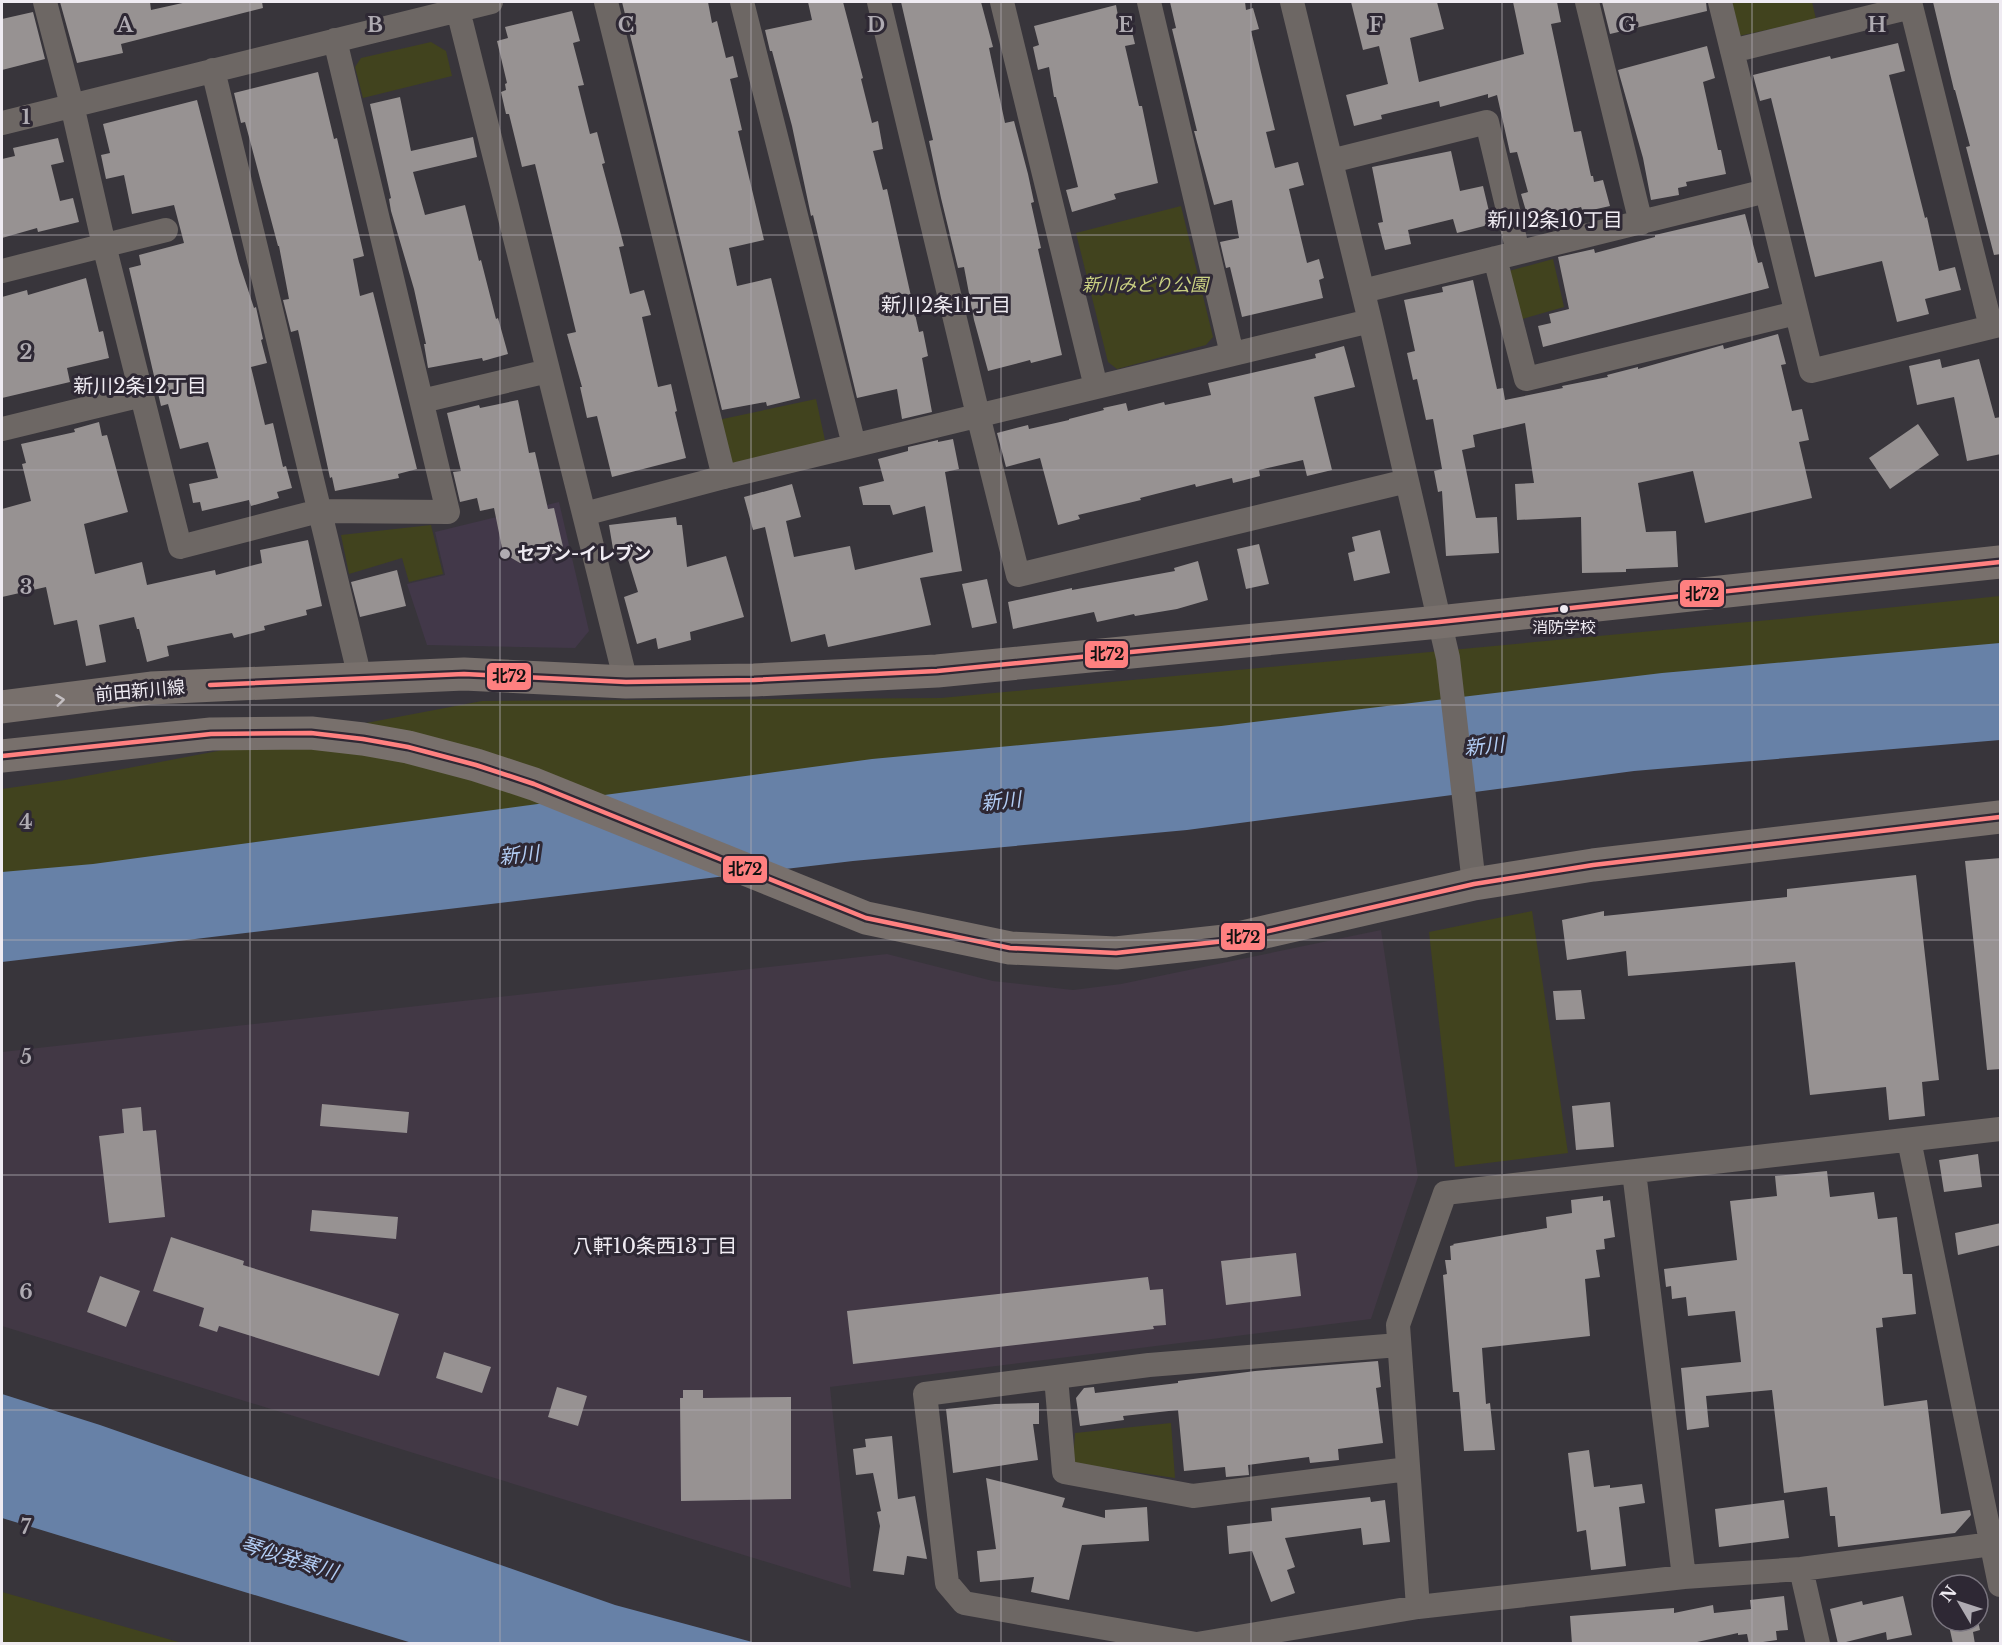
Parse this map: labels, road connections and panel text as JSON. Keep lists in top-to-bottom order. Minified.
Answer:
{"streets":{"main road":["前田新川線"]},"districts":["新川2条10丁目","新川2条11丁目","新川2条12丁目","八軒10条西13丁目"],"water":["新川","琴似発寒川"],"parks":["新川みどり公園"],"places":["セブン-イレブン","消防学校"],"lines":["transit line 北72"],"north":"top left","grid":{"columns":["A","B","C","D","E","F","G","H"],"rows":["1","2","3","4","5","6","7"]}}
